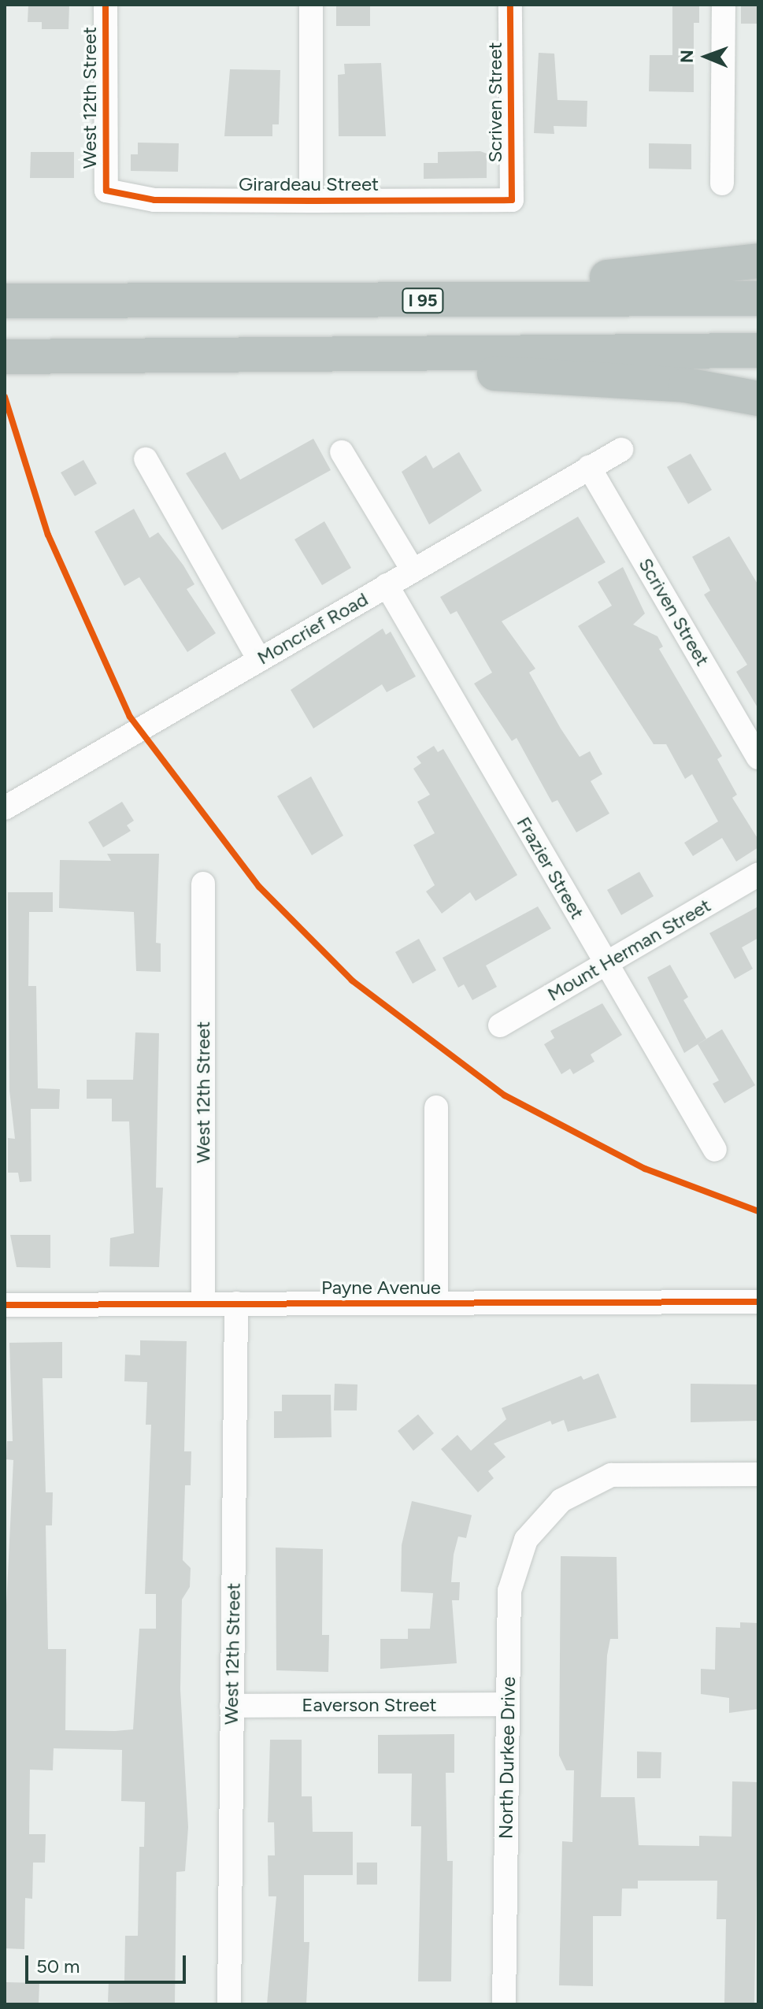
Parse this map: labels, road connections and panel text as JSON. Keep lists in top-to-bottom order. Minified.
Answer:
{"streets":{"highway":["I 95"],"street":["West 12th Street","Scriven Street","Girardeau Street","Moncrief Road","Frazier Street","Mount Herman Street","Payne Avenue","Eaverson Street","North Durkee Drive"]},"crossings":[["West 12th Street","Girardeau Street"],["West 12th Street","Payne Avenue"],["West 12th Street","Eaverson Street"],["Scriven Street","Girardeau Street"],["Scriven Street","Moncrief Road"],["Moncrief Road","Frazier Street"],["Frazier Street","Mount Herman Street"],["Eaverson Street","North Durkee Drive"]],"scale_bar":"50 m","north":"left"}
